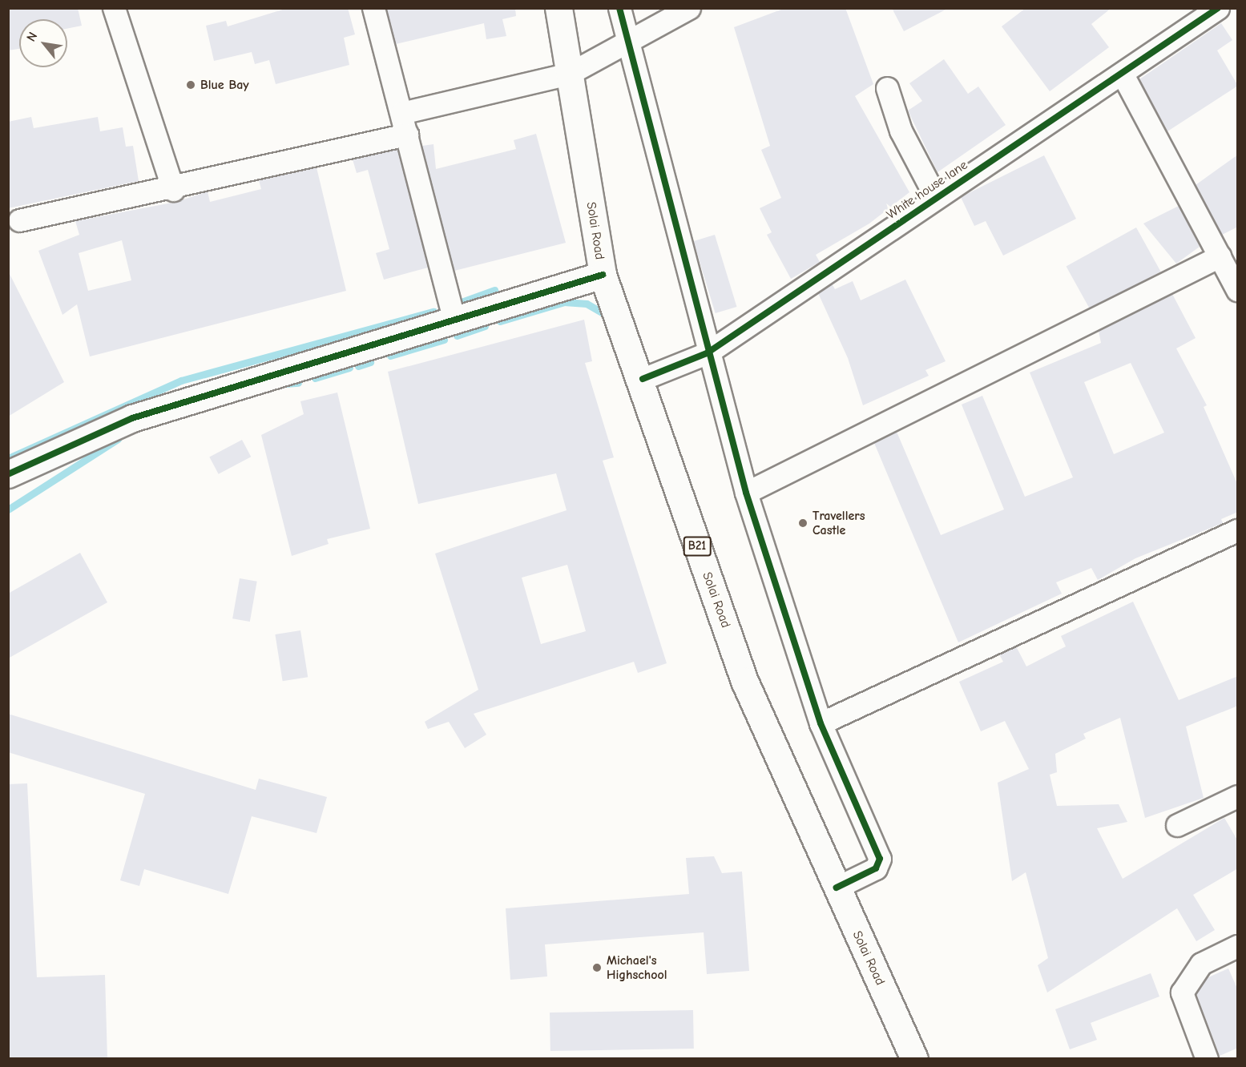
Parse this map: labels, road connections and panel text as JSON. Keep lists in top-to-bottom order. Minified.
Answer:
{"streets":{"main road":["Solai Road","B21"],"street":["White house lane"]},"crossings":[["White house lane","Solai Road"]],"places":["Blue Bay","Travellers Castle","Michael's Highschool"],"north":"top left"}
